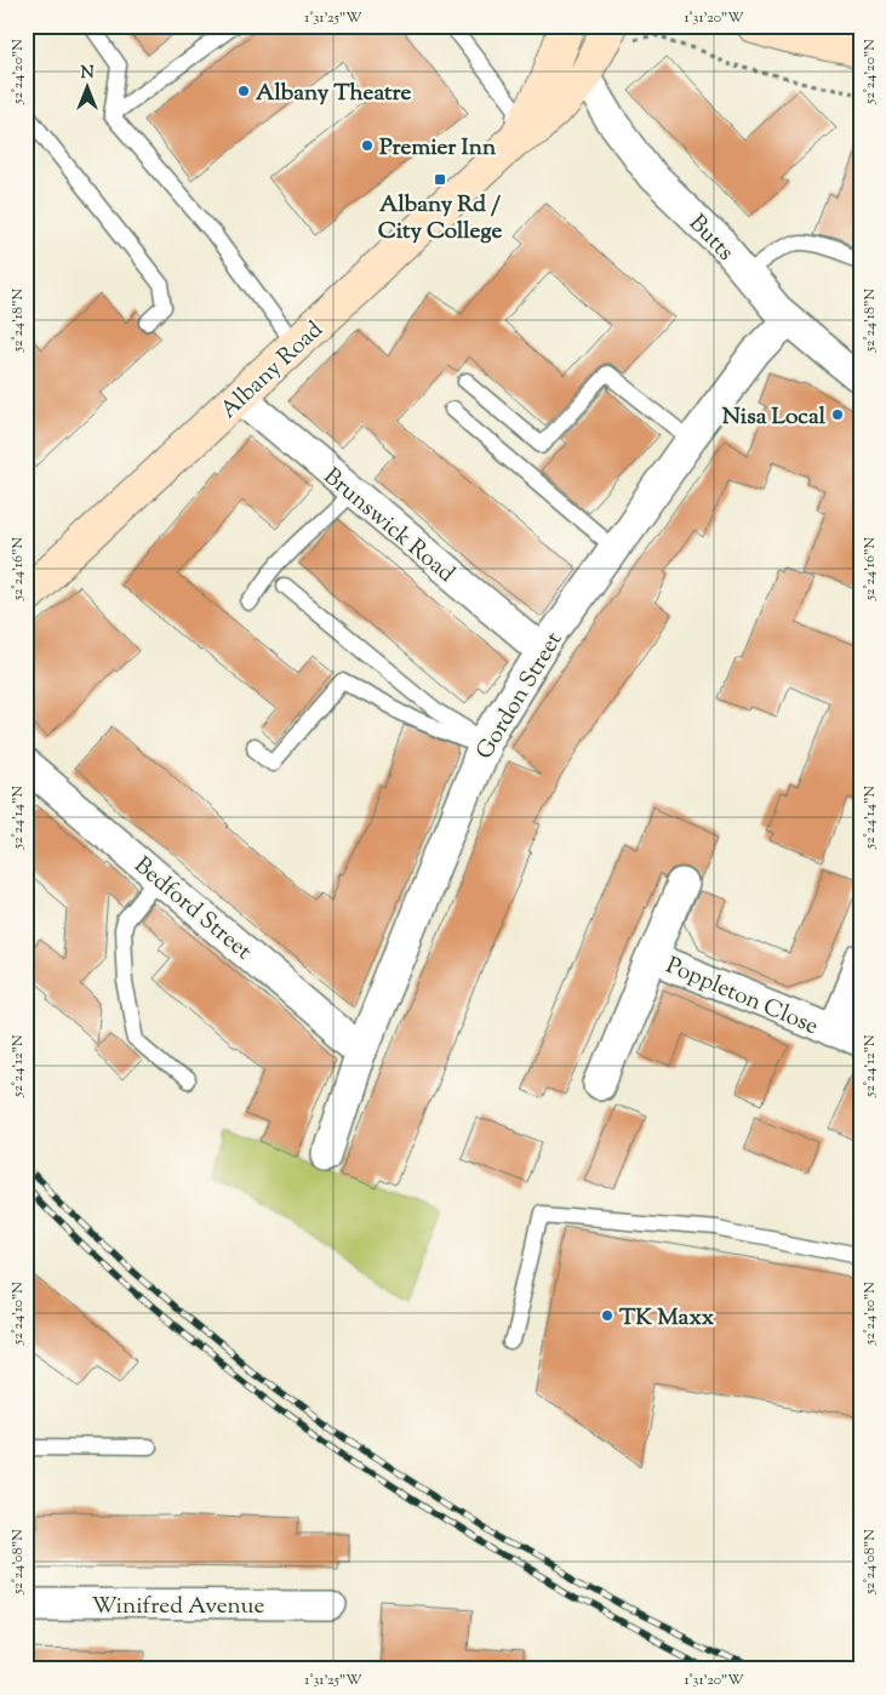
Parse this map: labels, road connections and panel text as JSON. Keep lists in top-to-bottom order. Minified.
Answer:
{"streets":{"street":["Butts","Albany Road","Brunswick Road","Gordon Street","Bedford Street","Poppleton Close","Winifred Avenue"]},"crossings":[["Butts","Albany Road"],["Butts","Gordon Street"],["Albany Road","Brunswick Road"],["Brunswick Road","Gordon Street"],["Gordon Street","Bedford Street"]],"places":{"other":["Albany Theatre","Premier Inn","Nisa Local","TK Maxx"],"transit":["Albany Rd / City College"]},"north":"top","coordinates":["1°31'25\"W","1°31'20\"W","52°24'20\"N","52°24'18\"N","52°24'16\"N","52°24'14\"N","52°24'12\"N","52°24'10\"N","52°24'08\"N"]}
